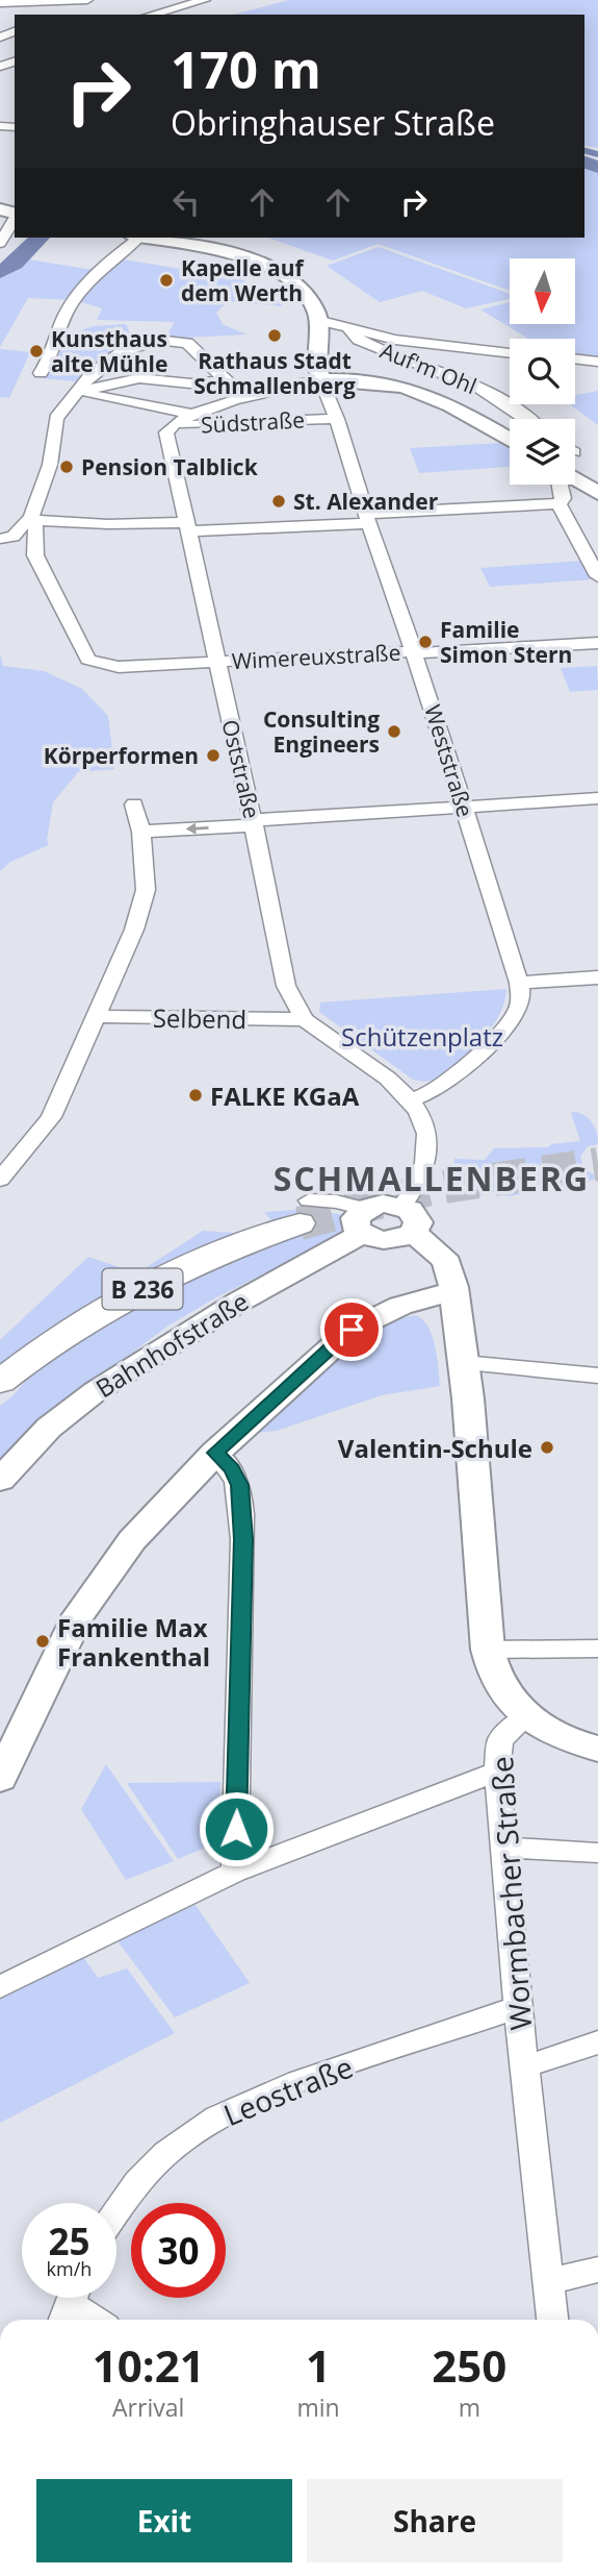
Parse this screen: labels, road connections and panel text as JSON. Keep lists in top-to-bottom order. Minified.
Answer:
{"streets":{"main road":["B 236"],"street":["Auf'm Ohl","Südstraße","Wimereuxstraße","Weststraße","Oststraße","Selbend","Bahnhofstraße","Wormbacher Straße","Leostraße"]},"crossings":[["Südstraße","Weststraße"],["Südstraße","Oststraße"],["Wimereuxstraße","Weststraße"],["Wimereuxstraße","Oststraße"],["Weststraße","Oststraße"],["Oststraße","Selbend"],["Wormbacher Straße","Leostraße"]],"districts":["SCHMALLENBERG"],"parks":["Schützenplatz"],"places":["Kapelle auf dem Werth","Rathaus Stadt Schmallenberg","Kunsthaus alte Mühle","Pension Talblick","St. Alexander","Familie Simon Stern","Consulting Engineers","Körperformen","FALKE KGaA","Valentin-Schule","Familie Max Frankenthal"],"north":"bottom","page":{"turn":["170 m","Obringhauser Straße"],"speed":"25 km/h","limit":"30","eta":["10:21","Arrival","1","min","250","m"],"buttons":["Exit","Share"]}}
